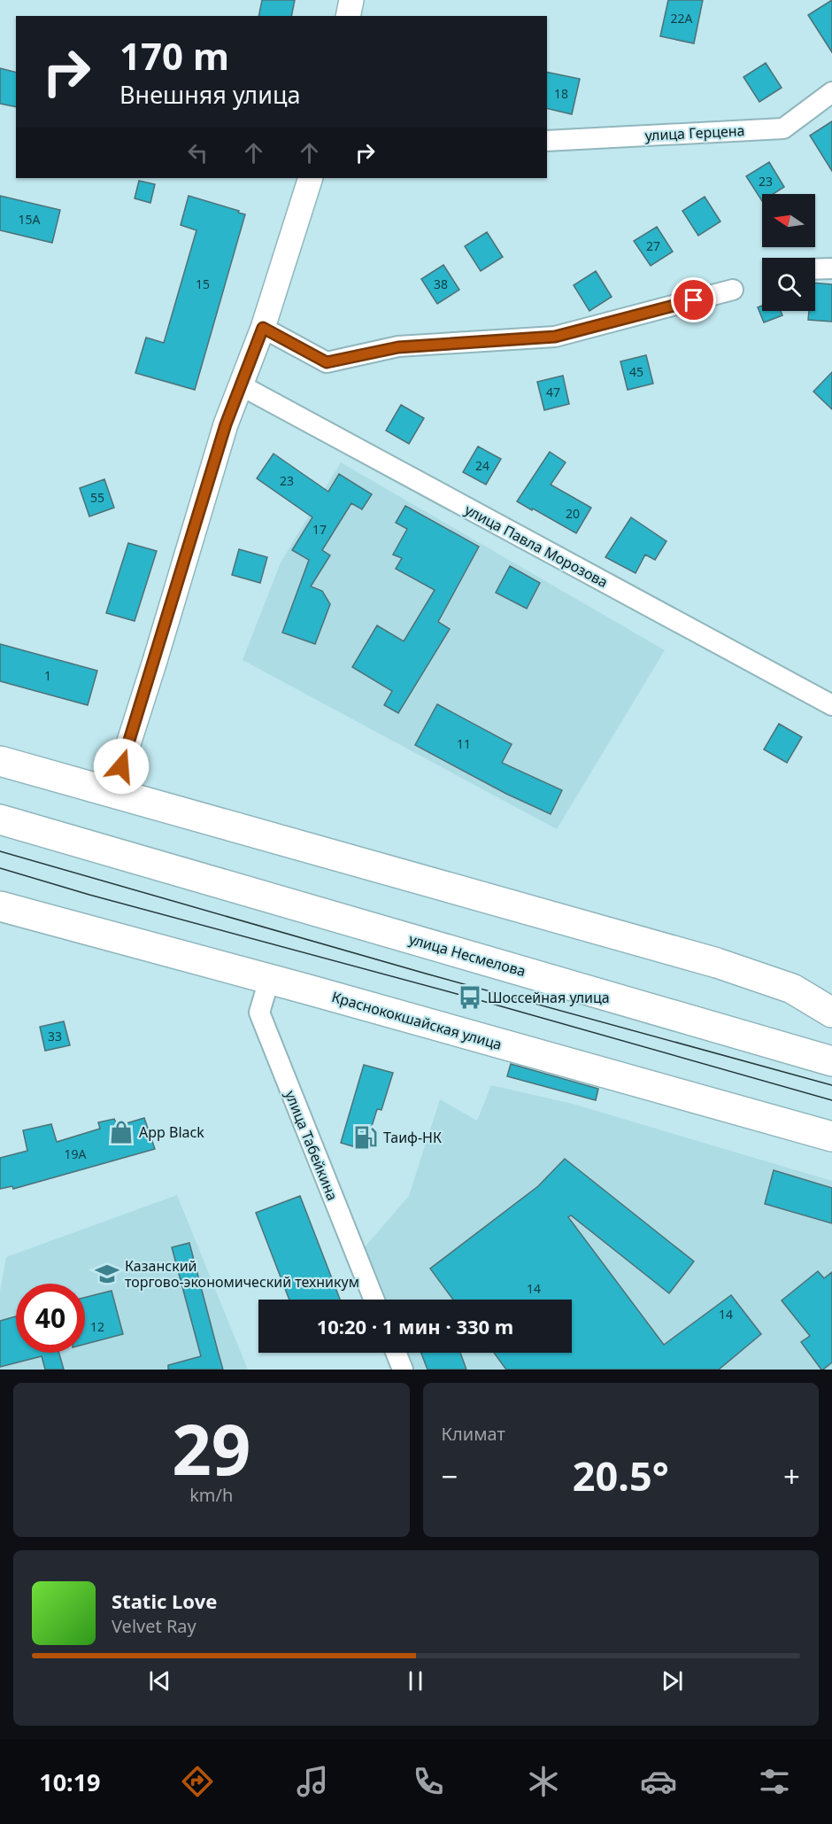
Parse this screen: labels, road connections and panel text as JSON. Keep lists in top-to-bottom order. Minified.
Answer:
{"streets":{"main road":["улица Несмелова","Краснококшайская улица"],"street":["улица Герцена","улица Павла Морозова","улица Табейкина"]},"crossings":[["Краснококшайская улица","улица Табейкина"]],"places":{"bus stop":["Шоссейная улица"],"shop":["App Black"],"fuel station":["Таиф-НК"],"school or university":["Казанский торгово-экономический техникум"]},"house_numbers":["22А","18","23","15А","27","15","38","45","47","24","23","55","20","17","1","11","33","19А","14","14","12"],"north":"left","page":{"turn":["170 m","Внешняя улица"],"limit":"40","trip":"10:20 · 1 мин · 330 m","tile":[["29","km/h"],"Климат"],"heat":["−","20.5°","+"],"song":["Static Love","Velvet Ray"],"tabs":"10:19"}}
